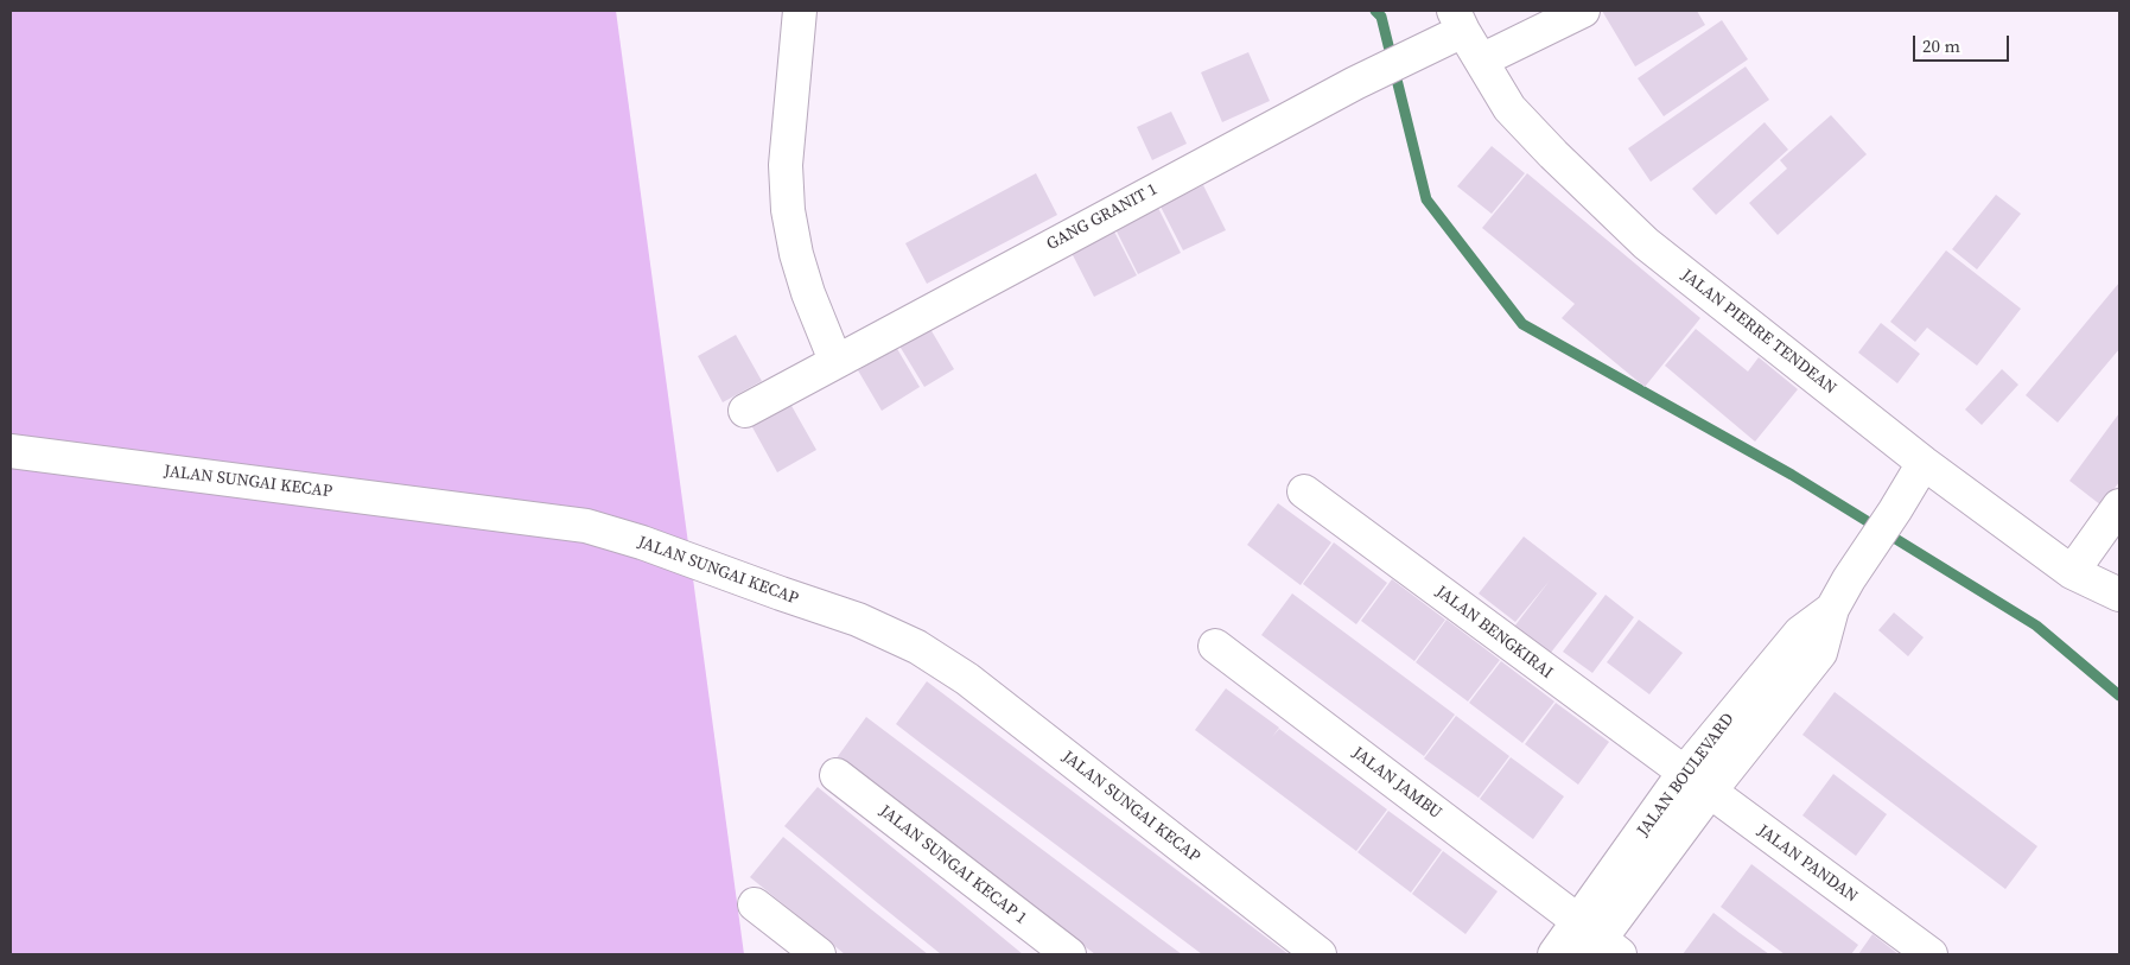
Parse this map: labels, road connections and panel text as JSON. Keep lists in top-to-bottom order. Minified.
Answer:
{"streets":{"street":["GANG GRANIT 1","JALAN PIERRE TENDEAN","JALAN SUNGAI KECAP","JALAN BENGKIRAI","JALAN BOULEVARD","JALAN JAMBU","JALAN PANDAN","JALAN SUNGAI KECAP 1"]},"crossings":[["GANG GRANIT 1","JALAN PIERRE TENDEAN"],["JALAN PIERRE TENDEAN","JALAN BOULEVARD"],["JALAN BENGKIRAI","JALAN BOULEVARD"],["JALAN BENGKIRAI","JALAN PANDAN"],["JALAN BOULEVARD","JALAN JAMBU"],["JALAN BOULEVARD","JALAN PANDAN"]],"scale_bar":"20 m"}
